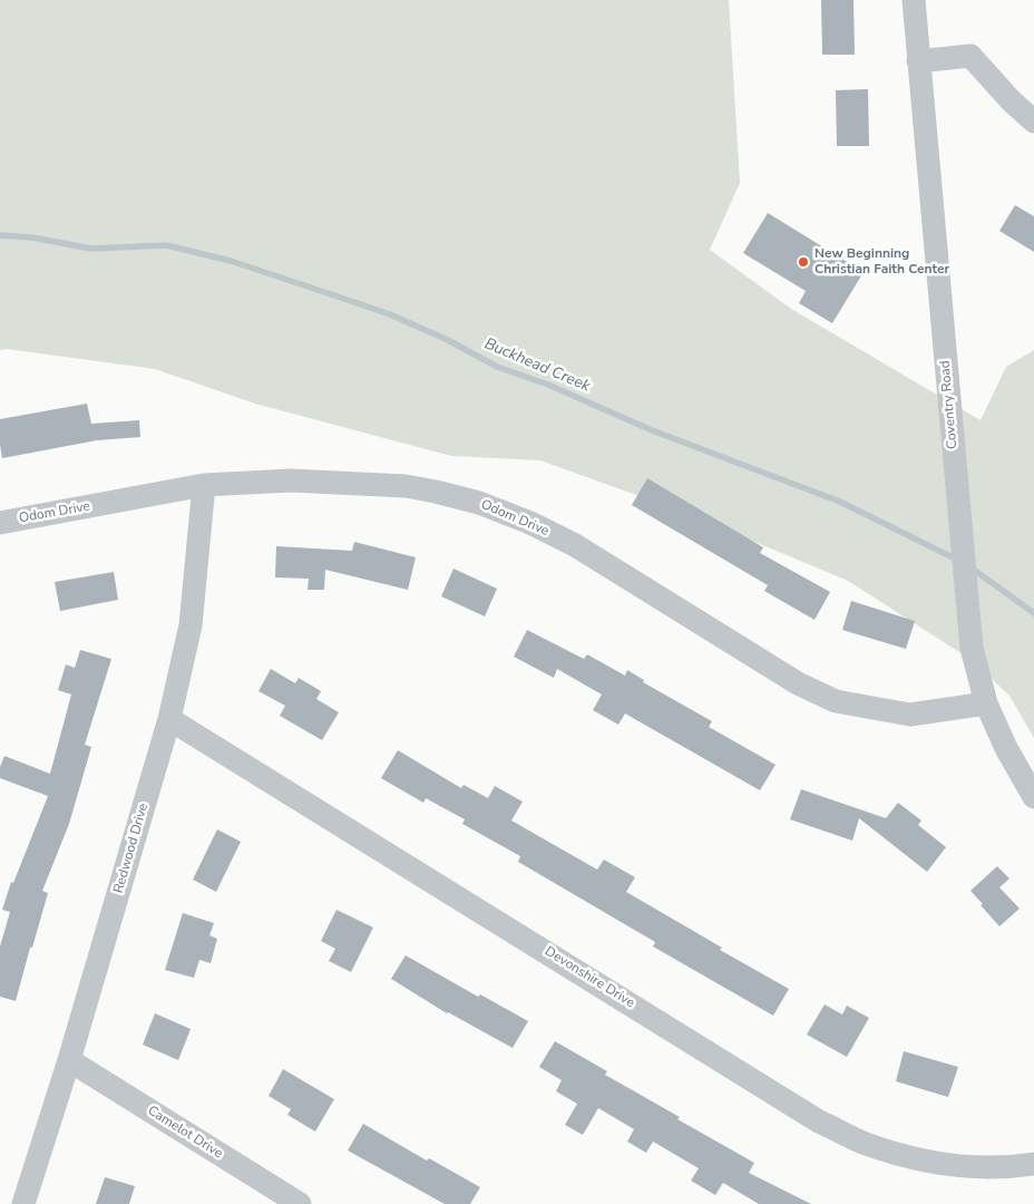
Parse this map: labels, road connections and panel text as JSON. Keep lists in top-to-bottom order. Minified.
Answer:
{"streets":{"street":["Coventry Road","Odom Drive","Redwood Drive","Devonshire Drive","Camelot Drive"]},"crossings":[["Coventry Road","Odom Drive"],["Odom Drive","Redwood Drive"],["Redwood Drive","Devonshire Drive"],["Redwood Drive","Camelot Drive"]],"water":["Buckhead Creek"],"places":["New Beginning Christian Faith Center"]}
